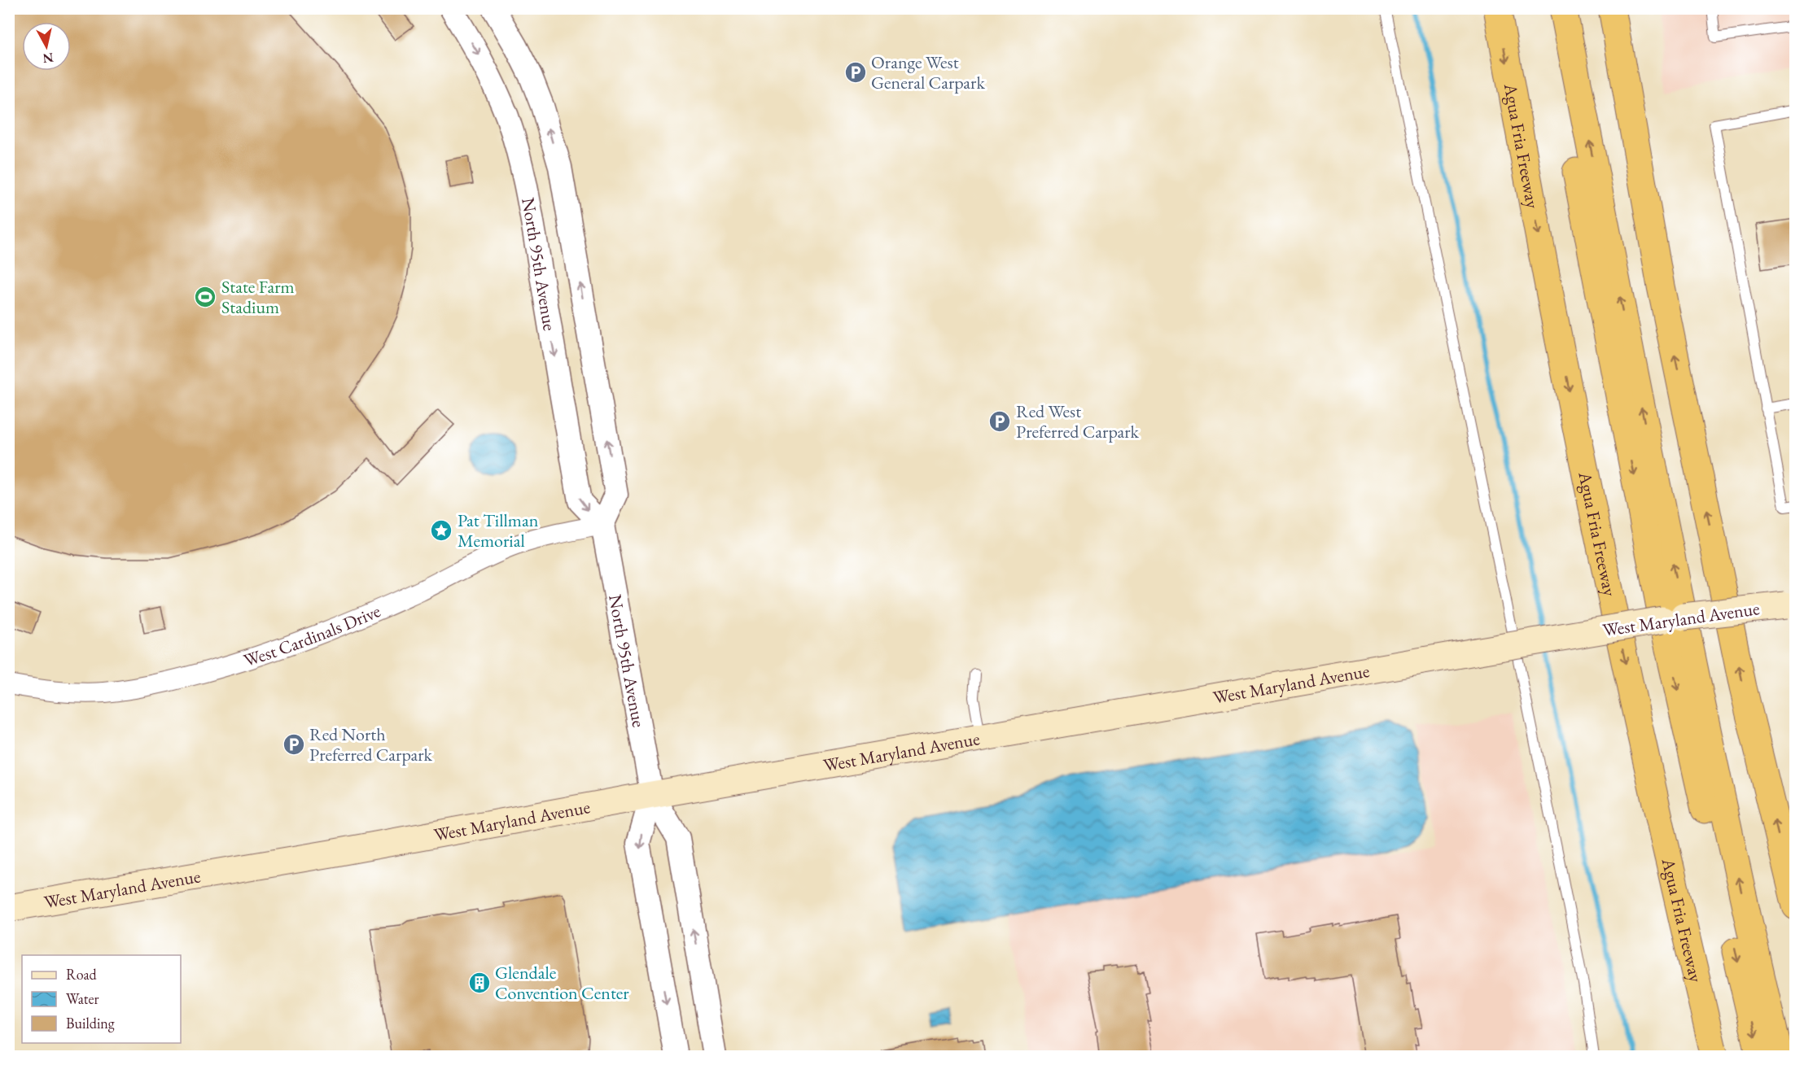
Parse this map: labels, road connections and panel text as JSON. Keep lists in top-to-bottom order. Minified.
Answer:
{"streets":{"highway":["Agua Fria Freeway"],"main road":["West Maryland Avenue"],"street":["North 95th Avenue","West Cardinals Drive"]},"crossings":[["North 95th Avenue","West Maryland Avenue"],["North 95th Avenue","West Cardinals Drive"]],"places":{"parking":["Orange West General Carpark","Red West Preferred Carpark","Red North Preferred Carpark"],"sports":["State Farm Stadium"],"place":["Pat Tillman Memorial"],"building":["Glendale Convention Center"]},"legend":["Road","Water","Building"],"north":"bottom"}
